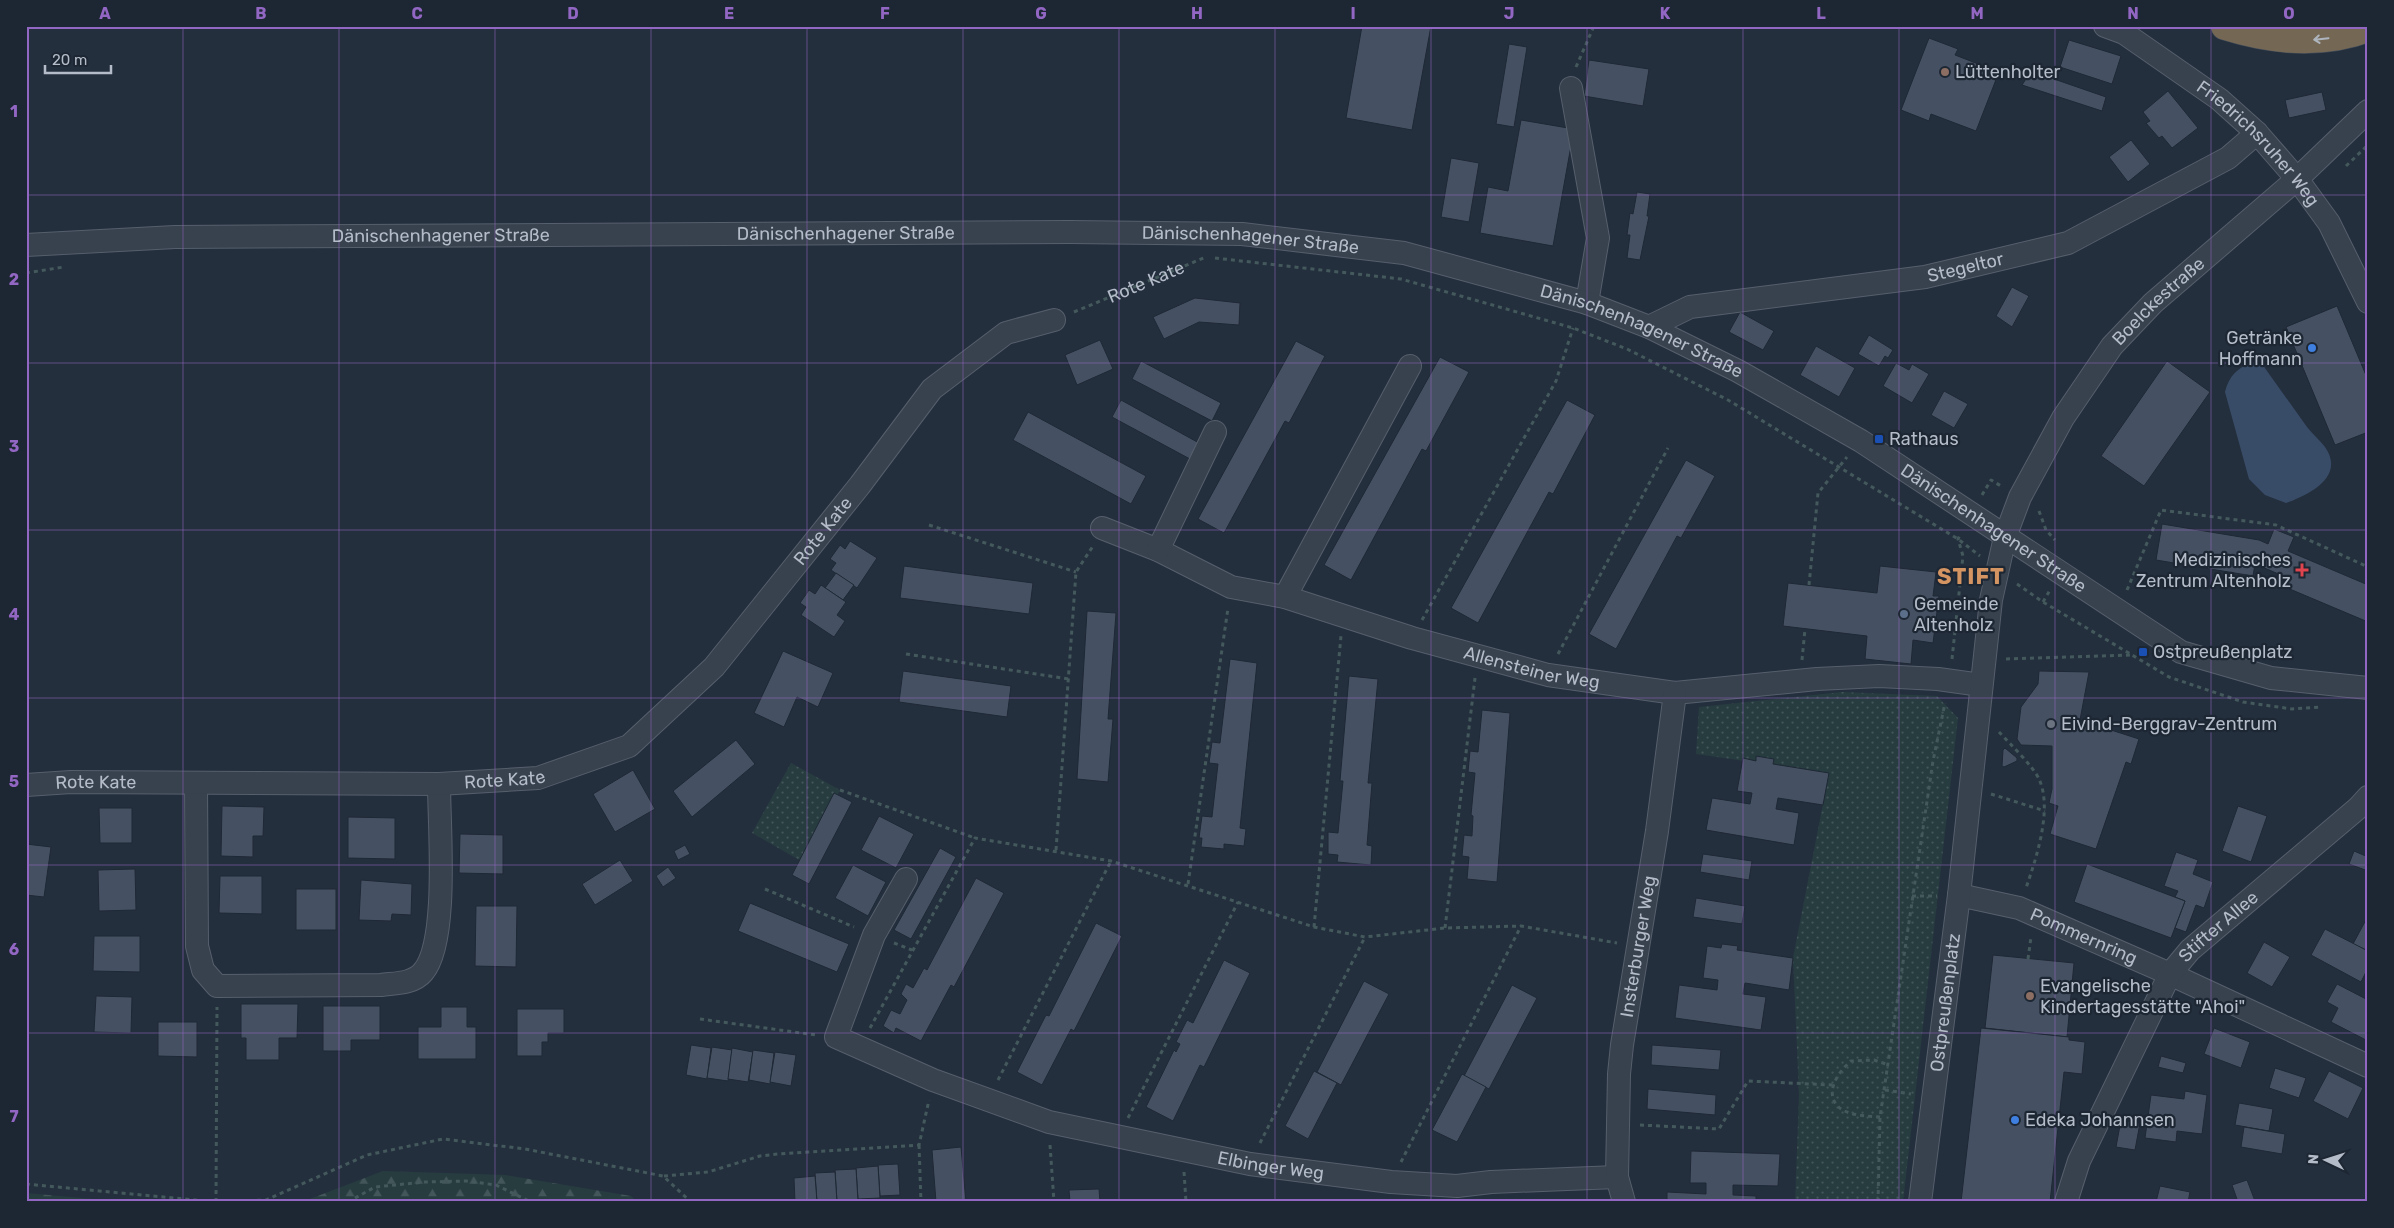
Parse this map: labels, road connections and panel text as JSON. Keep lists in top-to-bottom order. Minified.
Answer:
{"streets":{"street":["Friedrichsruher Weg","Dänischenhagener Straße","Stegeltor","Rote Kate","Boelckestraße","Allensteiner Weg","Stifter Allee","Pommernring","Insterburger Weg","Ostpreußenplatz","Elbinger Weg"]},"crossings":[["Friedrichsruher Weg","Stegeltor"],["Friedrichsruher Weg","Boelckestraße"],["Dänischenhagener Straße","Stegeltor"],["Dänischenhagener Straße","Boelckestraße"],["Dänischenhagener Straße","Ostpreußenplatz"],["Boelckestraße","Ostpreußenplatz"],["Allensteiner Weg","Insterburger Weg"],["Allensteiner Weg","Ostpreußenplatz"],["Stifter Allee","Pommernring"],["Pommernring","Ostpreußenplatz"],["Insterburger Weg","Elbinger Weg"]],"districts":["STIFT"],"places":{"other":["Lüttenholter","Getränke Hoffmann","Gemeinde Altenholz","Eivind-Berggrav-Zentrum","Evangelische Kindertagesstätte \"Ahoi\"","Edeka Johannsen"],"transit":["Rathaus","Ostpreußenplatz"],"health":["Medizinisches Zentrum Altenholz"]},"scale_bar":"20 m","north":"left","grid":{"columns":["A","B","C","D","E","F","G","H","I","J","K","L","M","N","O"],"rows":["1","2","3","4","5","6","7"]}}
